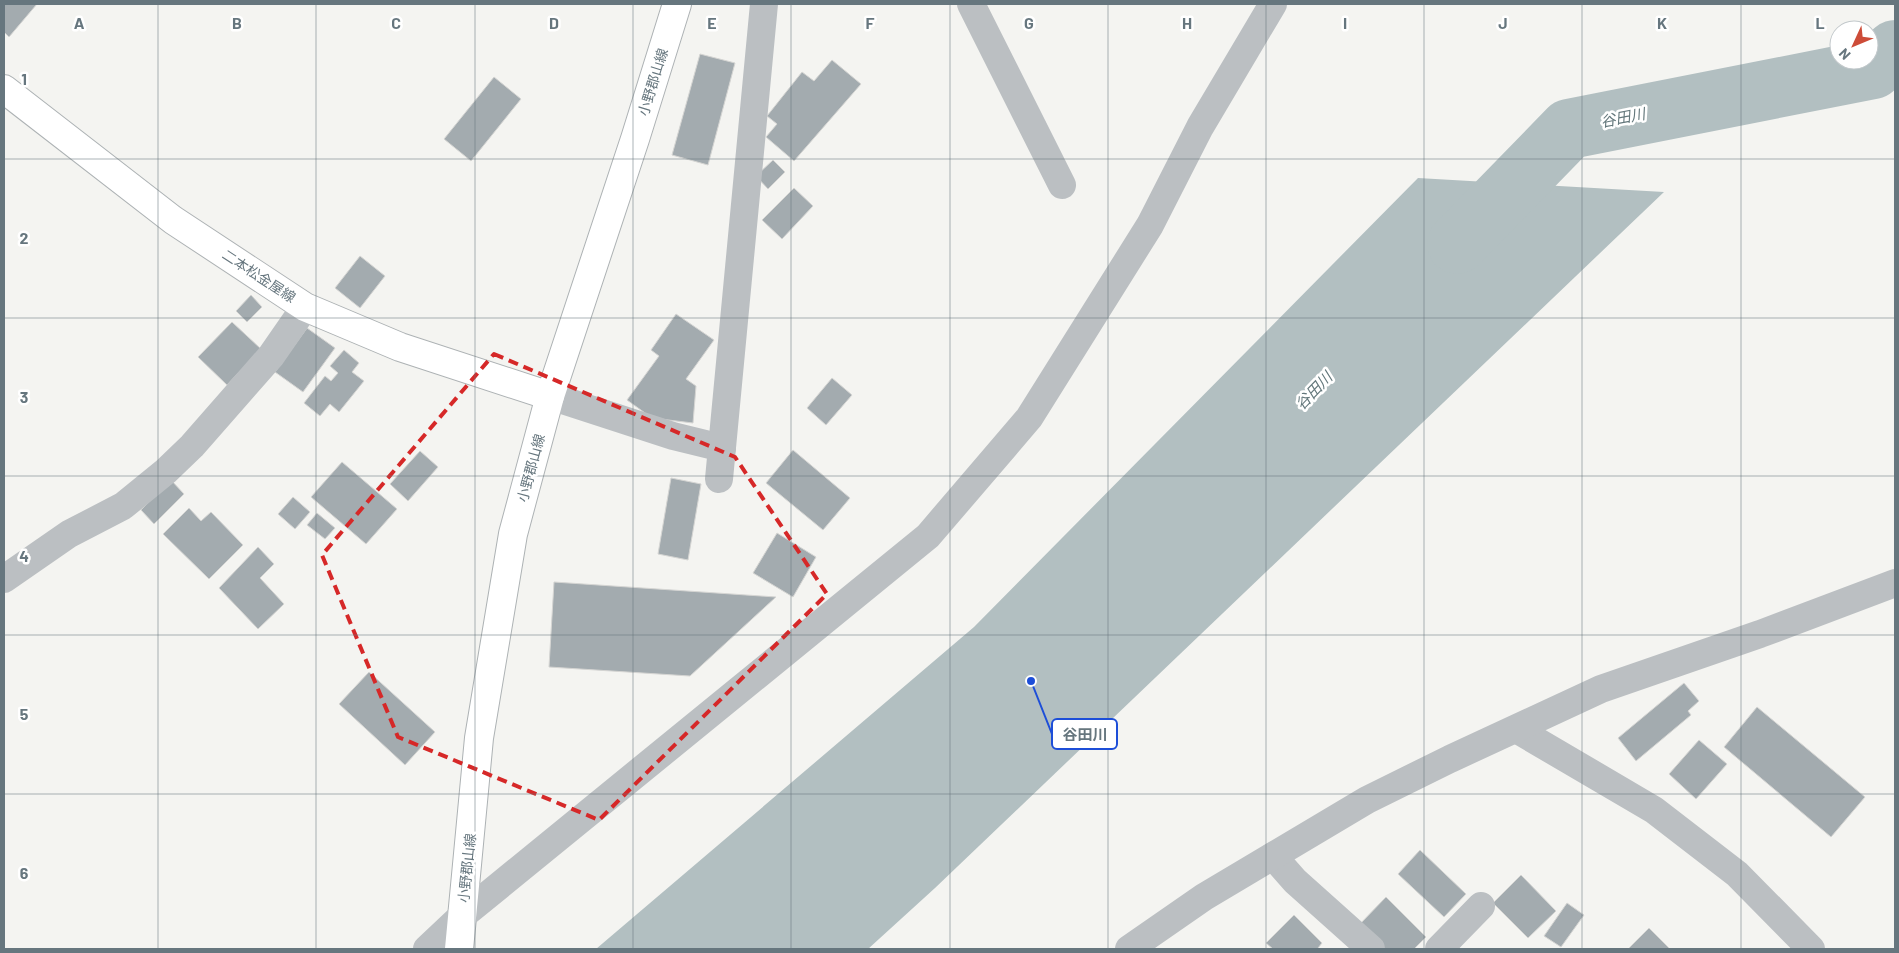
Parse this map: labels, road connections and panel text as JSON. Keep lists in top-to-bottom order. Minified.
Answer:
{"streets":{"main road":["小野郡山線","二本松金屋線"]},"crossings":[["小野郡山線","二本松金屋線"]],"water":["谷田川"],"places":["谷田川"],"north":"bottom left","grid":{"columns":["A","B","C","D","E","F","G","H","I","J","K","L"],"rows":["1","2","3","4","5","6"]}}
